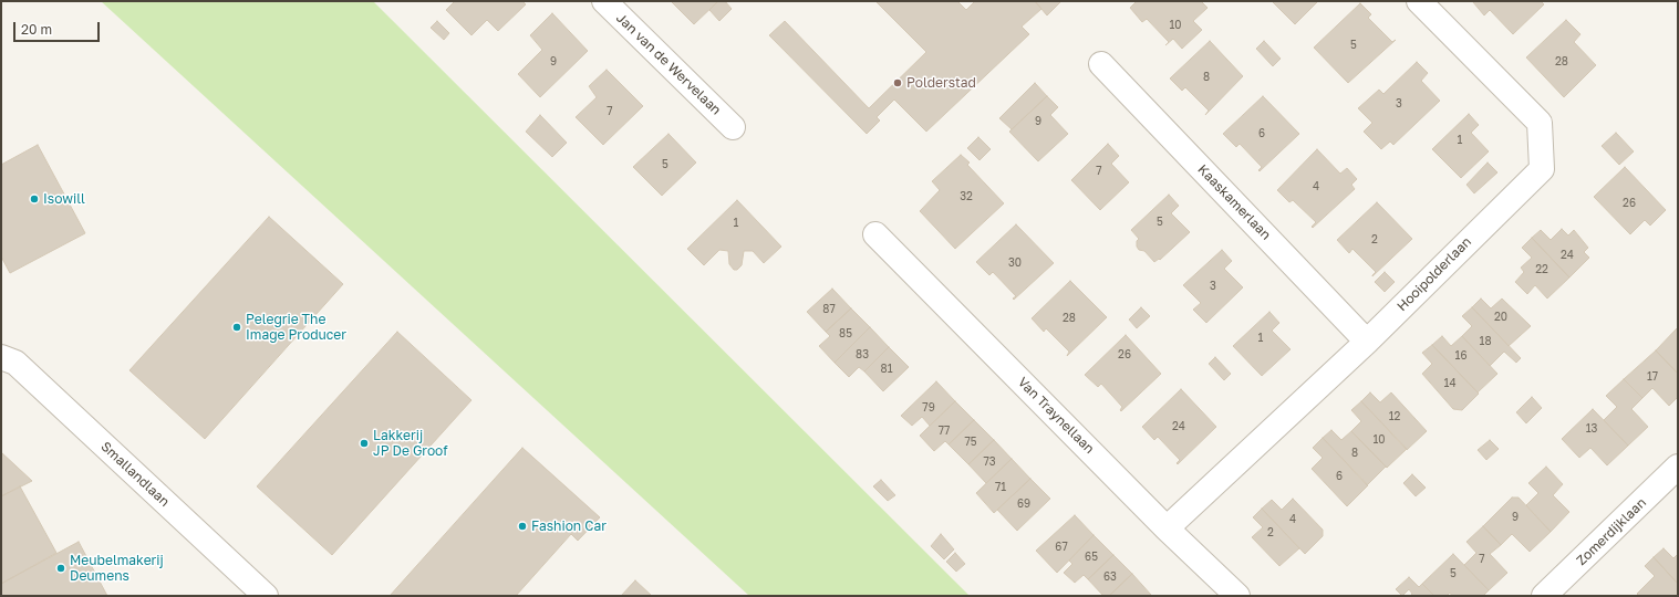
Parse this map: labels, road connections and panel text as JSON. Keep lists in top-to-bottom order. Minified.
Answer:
{"streets":{"street":["Jan van de Wervelaan","Kaaskamerlaan","Hooipolderlaan","Van Traynellaan","Smallandlaan","Zomerdijklaan"]},"crossings":[["Kaaskamerlaan","Hooipolderlaan"],["Hooipolderlaan","Van Traynellaan"]],"places":["Polderstad","Isowill","Pelegrie The Image Producer","Lakkerij JP De Groof","Fashion Car","Meubelmakerij Deumens"],"house_numbers":["10","5","9","28","8","3","7","9","6","1","5","7","4","32","26","5","1","2","24","30","22","3","87","20","28","85","1","18","83","26","16","81","17","14","79","12","24","13","77","10","75","8","73","6","71","69","9","4","2","67","65","7","5","63"],"scale_bar":"20 m"}
